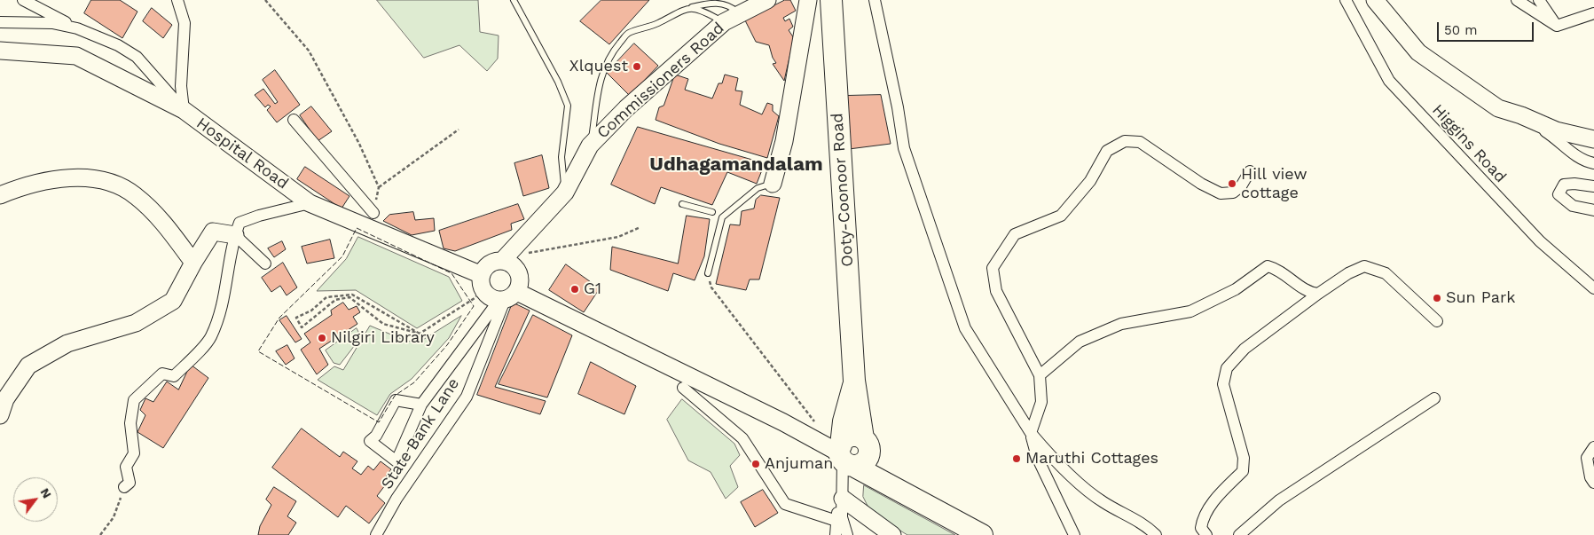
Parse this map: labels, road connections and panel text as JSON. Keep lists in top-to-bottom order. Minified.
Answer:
{"streets":{"highway":["Ooty-Coonoor Road"],"street":["Commissioners Road","Higgins Road","Hospital Road","State Bank Lane"]},"crossings":[["Commissioners Road","Hospital Road"],["Commissioners Road","State Bank Lane"],["Hospital Road","State Bank Lane"]],"districts":["Udhagamandalam"],"places":["Xlquest","Hill view cottage","G1","Sun Park","Nilgiri Library","Maruthi Cottages","Anjuman"],"scale_bar":"50 m","north":"top right"}
